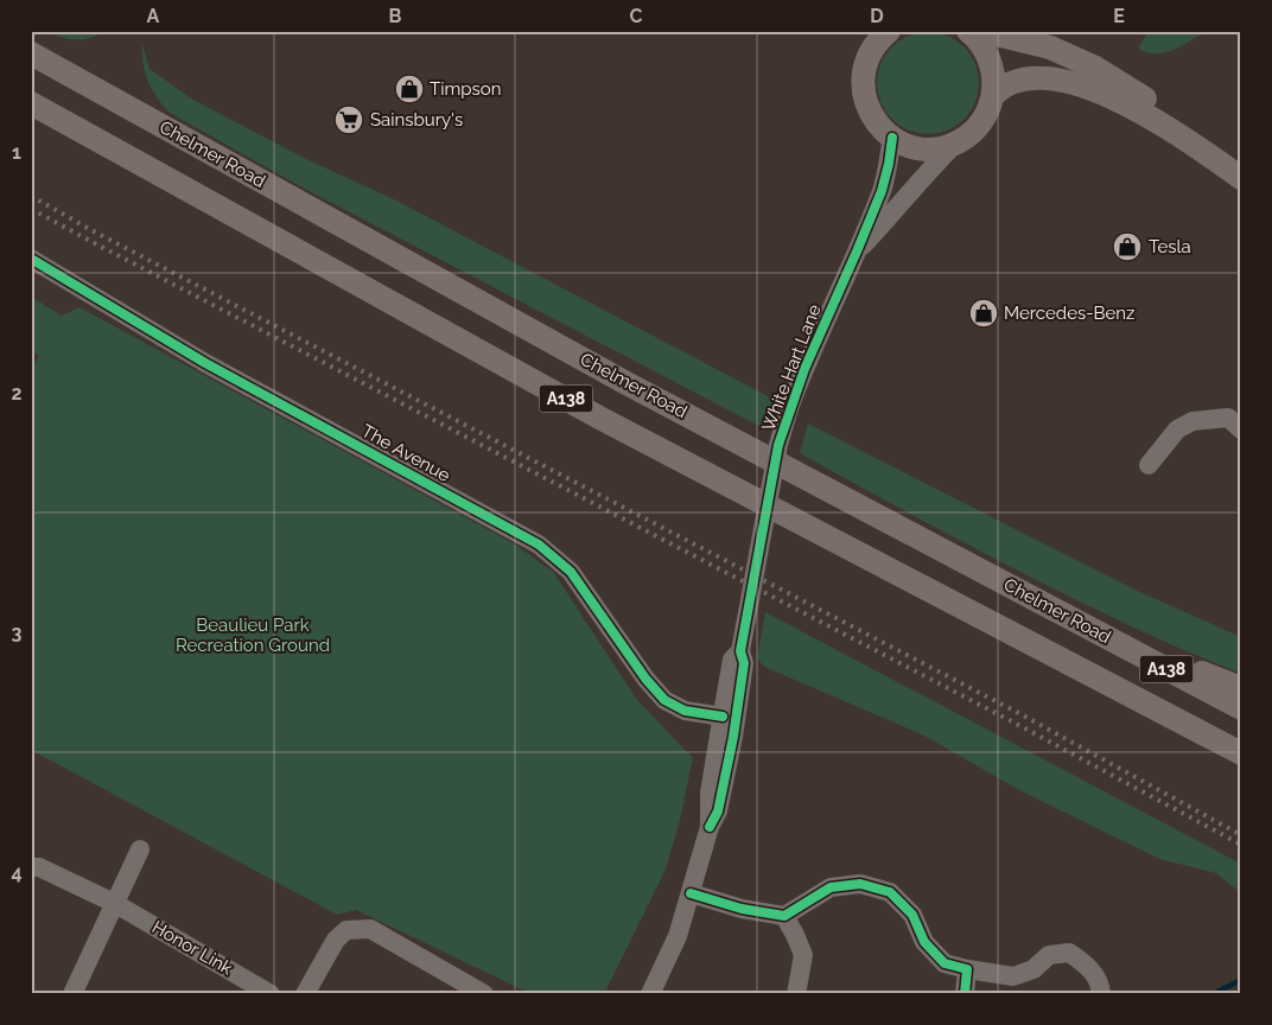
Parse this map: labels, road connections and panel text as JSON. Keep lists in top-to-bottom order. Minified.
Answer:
{"streets":{"main road":["Chelmer Road","A138"],"street":["White Hart Lane","The Avenue","Honor Link"]},"crossings":[["Chelmer Road","A138"],["White Hart Lane","The Avenue"]],"parks":["Beaulieu Park Recreation Ground"],"places":{"shop":["Timpson","Tesla","Mercedes-Benz"],"supermarket":["Sainsbury's"]},"grid":{"columns":["A","B","C","D","E"],"rows":["1","2","3","4"]}}
